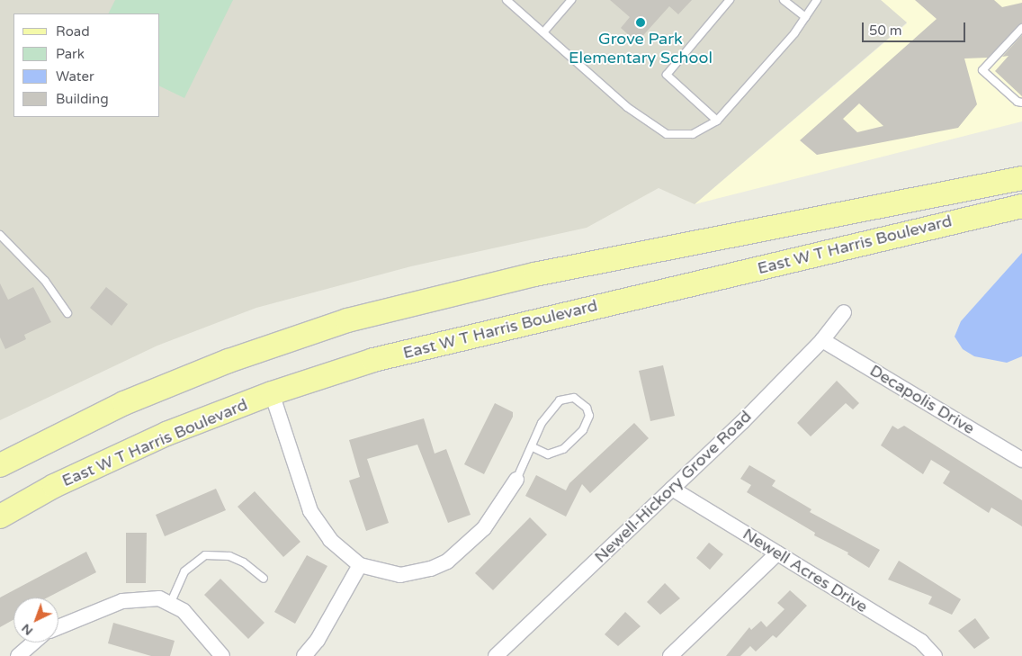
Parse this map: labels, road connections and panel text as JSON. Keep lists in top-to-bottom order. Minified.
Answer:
{"streets":{"main road":["East W T Harris Boulevard"],"street":["Decapolis Drive","Newell-Hickory Grove Road","Newell Acres Drive"]},"crossings":[["Decapolis Drive","Newell-Hickory Grove Road"],["Newell-Hickory Grove Road","Newell Acres Drive"]],"places":["Grove Park Elementary School"],"legend":["Road","Park","Water","Building"],"scale_bar":"50 m","north":"bottom left"}
